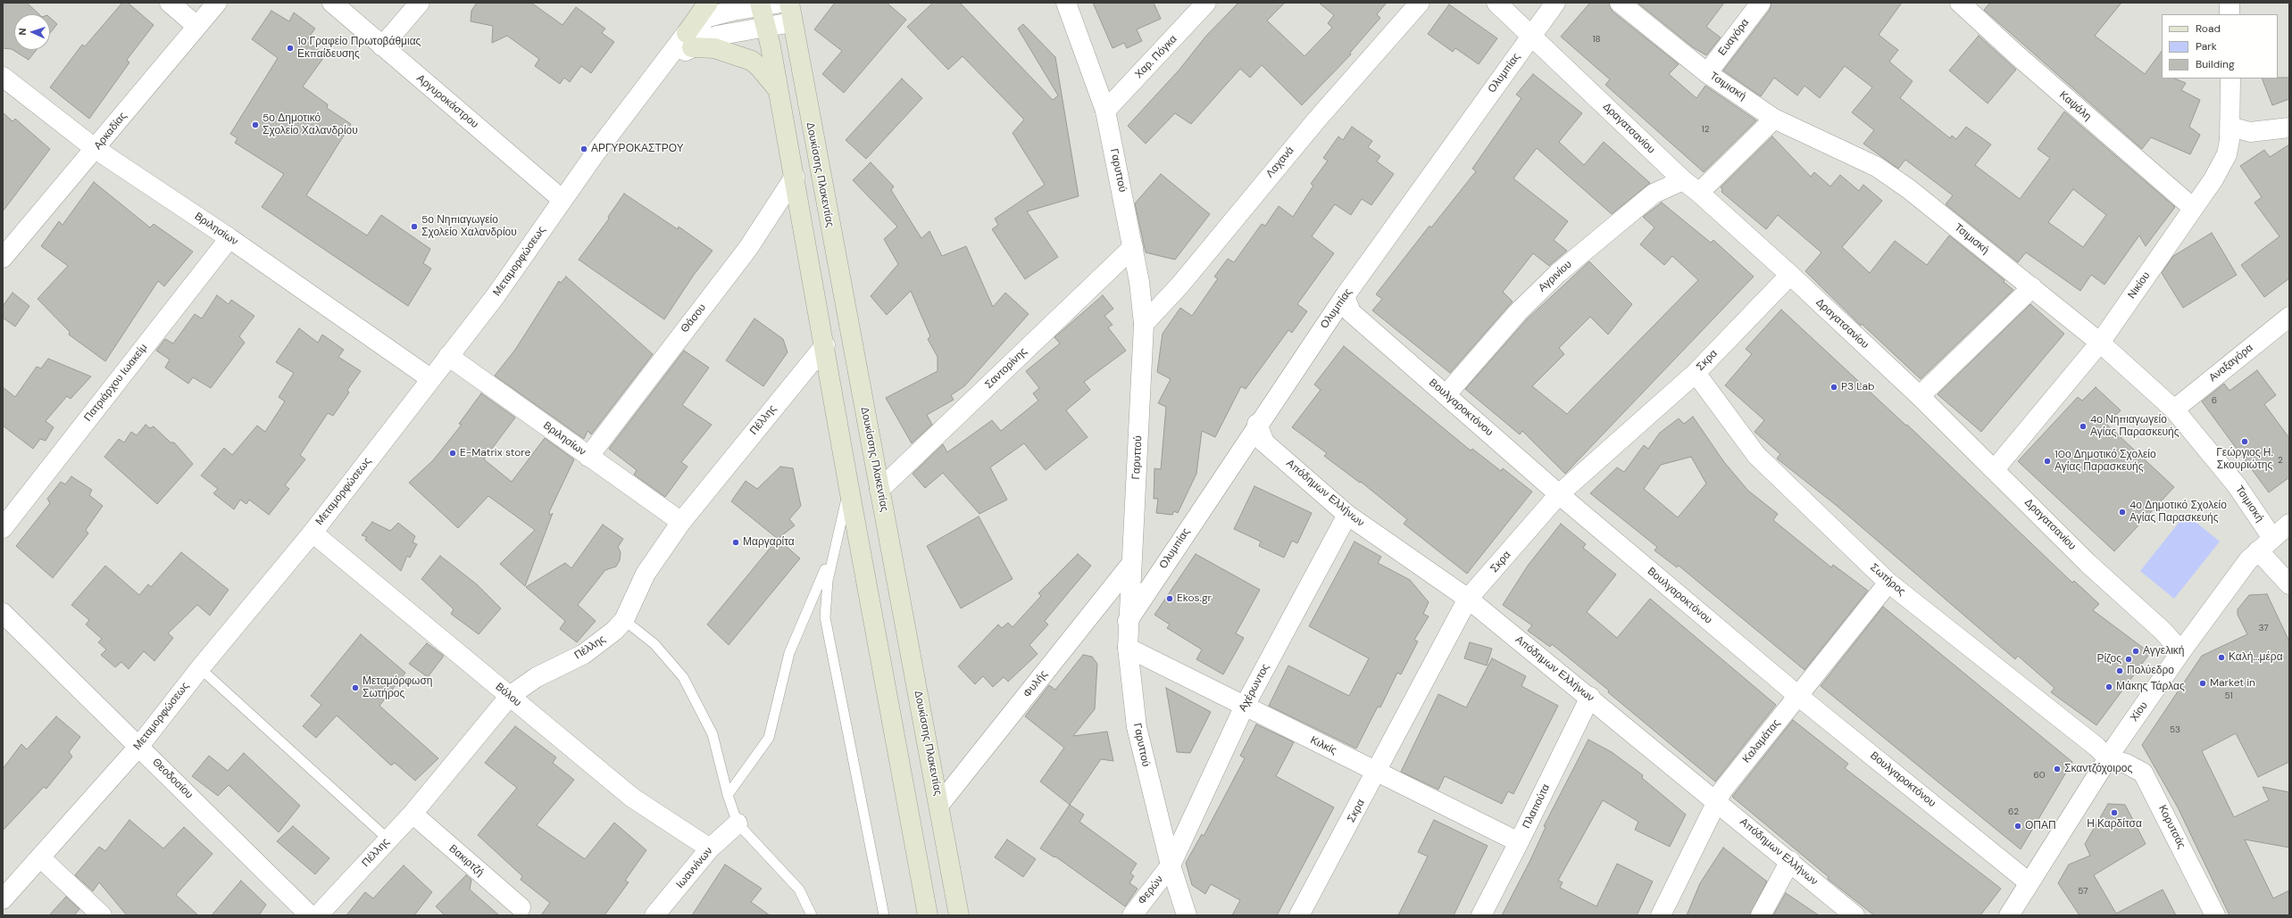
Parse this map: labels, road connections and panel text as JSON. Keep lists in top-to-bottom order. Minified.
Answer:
{"streets":{"main road":["Δουκίσσης Πλακεντίας"],"street":["Ευαγόρα","Χαρ. Πόγκα","Ολυμπίας","Τσιμισκή","Αργυροκάστρου","Καψάλη","Δραγατσανίου","Αρκαδίας","Λαχανά","Γαρυττού","Βριλησίων","Μεταμορφώσεως","Αγρινίου","Νικίου","Θάσου","Σκρα","Αναξαγόρα","Σαντορίνης","Πατριάρχου Ιωακείμ","Βουλγαροκτόνου","Πέλλης","Απόδημων Ελλήνων","Σωτήρος","Φυλής","Αχέρωντος","Βόλου","Χίου","Καλαμάτας","Κιλκίς","Θεοδοσίου","Πλαπούτα","Κορυτσάς","Βακιρτζή","Ιωαννίνων","Φερών"]},"crossings":[["Ευαγόρα","Τσιμισκή"],["Χαρ. Πόγκα","Γαρυττού"],["Ολυμπίας","Δραγατσανίου"],["Ολυμπίας","Γαρυττού"],["Ολυμπίας","Βουλγαροκτόνου"],["Ολυμπίας","Απόδημων Ελλήνων"],["Τσιμισκή","Νικίου"],["Τσιμισκή","Αναξαγόρα"],["Τσιμισκή","Χίου"],["Αργυροκάστρου","Μεταμορφώσεως"],["Καψάλη","Νικίου"],["Δραγατσανίου","Αγρινίου"],["Δραγατσανίου","Νικίου"],["Δραγατσανίου","Σκρα"],["Δραγατσανίου","Χίου"],["Αρκαδίας","Βριλησίων"],["Λαχανά","Γαρυττού"],["Γαρυττού","Σαντορίνης"],["Γαρυττού","Φυλής"],["Γαρυττού","Αχέρωντος"],["Γαρυττού","Κιλκίς"],["Γαρυττού","Φερών"],["Δουκίσσης Πλακεντίας","Μεταμορφώσεως"],["Δουκίσσης Πλακεντίας","Σαντορίνης"],["Δουκίσσης Πλακεντίας","Φυλής"],["Βριλησίων","Μεταμορφώσεως"],["Βριλησίων","Θάσου"],["Βριλησίων","Πατριάρχου Ιωακείμ"],["Βριλησίων","Πέλλης"],["Μεταμορφώσεως","Βόλου"],["Μεταμορφώσεως","Θεοδοσίου"],["Αγρινίου","Βουλγαροκτόνου"],["Σκρα","Βουλγαροκτόνου"],["Σκρα","Απόδημων Ελλήνων"],["Σκρα","Σωτήρος"],["Σκρα","Κιλκίς"],["Βουλγαροκτόνου","Χίου"],["Βουλγαροκτόνου","Καλαμάτας"],["Πέλλης","Βόλου"],["Πέλλης","Βακιρτζή"],["Απόδημων Ελλήνων","Αχέρωντος"],["Απόδημων Ελλήνων","Καλαμάτας"],["Απόδημων Ελλήνων","Πλαπούτα"],["Σωτήρος","Χίου"],["Σωτήρος","Καλαμάτας"],["Σωτήρος","Κορυτσάς"],["Αχέρωντος","Κιλκίς"],["Αχέρωντος","Φερών"],["Βόλου","Ιωαννίνων"],["Χίου","Κορυτσάς"],["Κιλκίς","Πλαπούτα"]],"places":["1ο Γραφείο Πρωτοβάθμιας Εκπαίδευσης","5ο Δημοτικό Σχολείο Χαλανδρίου","ΑΡΓΥΡΟΚΑΣΤΡΟΥ","5ο Νηπιαγωγείο Σχολείο Χαλανδρίου","P3 Lab","4ο Νηπιαγωγείο Αγίας Παρασκευής","Γεώργιος Η. Σκουριώτης","E-Matrix store","10ο Δημοτικό Σχολείο Αγίας Παρασκευής","4ο Δημοτικό Σχολείο Αγίας Παρασκευής","Μαργαρίτα","Ekos.gr","Αγγελική","Καλή...μέρα","Ρίζος","Πολύεδρο","Market in","Μάκης Τάρλας","Μεταμόρφωση Σωτήρος","Σκαντζόχοιρος","Η Καρδίτσα","ΟΠΑΠ"],"house_numbers":["18","12","6","2","37","51","53","60","62","57"],"legend":["Road","Park","Building"],"north":"left"}
